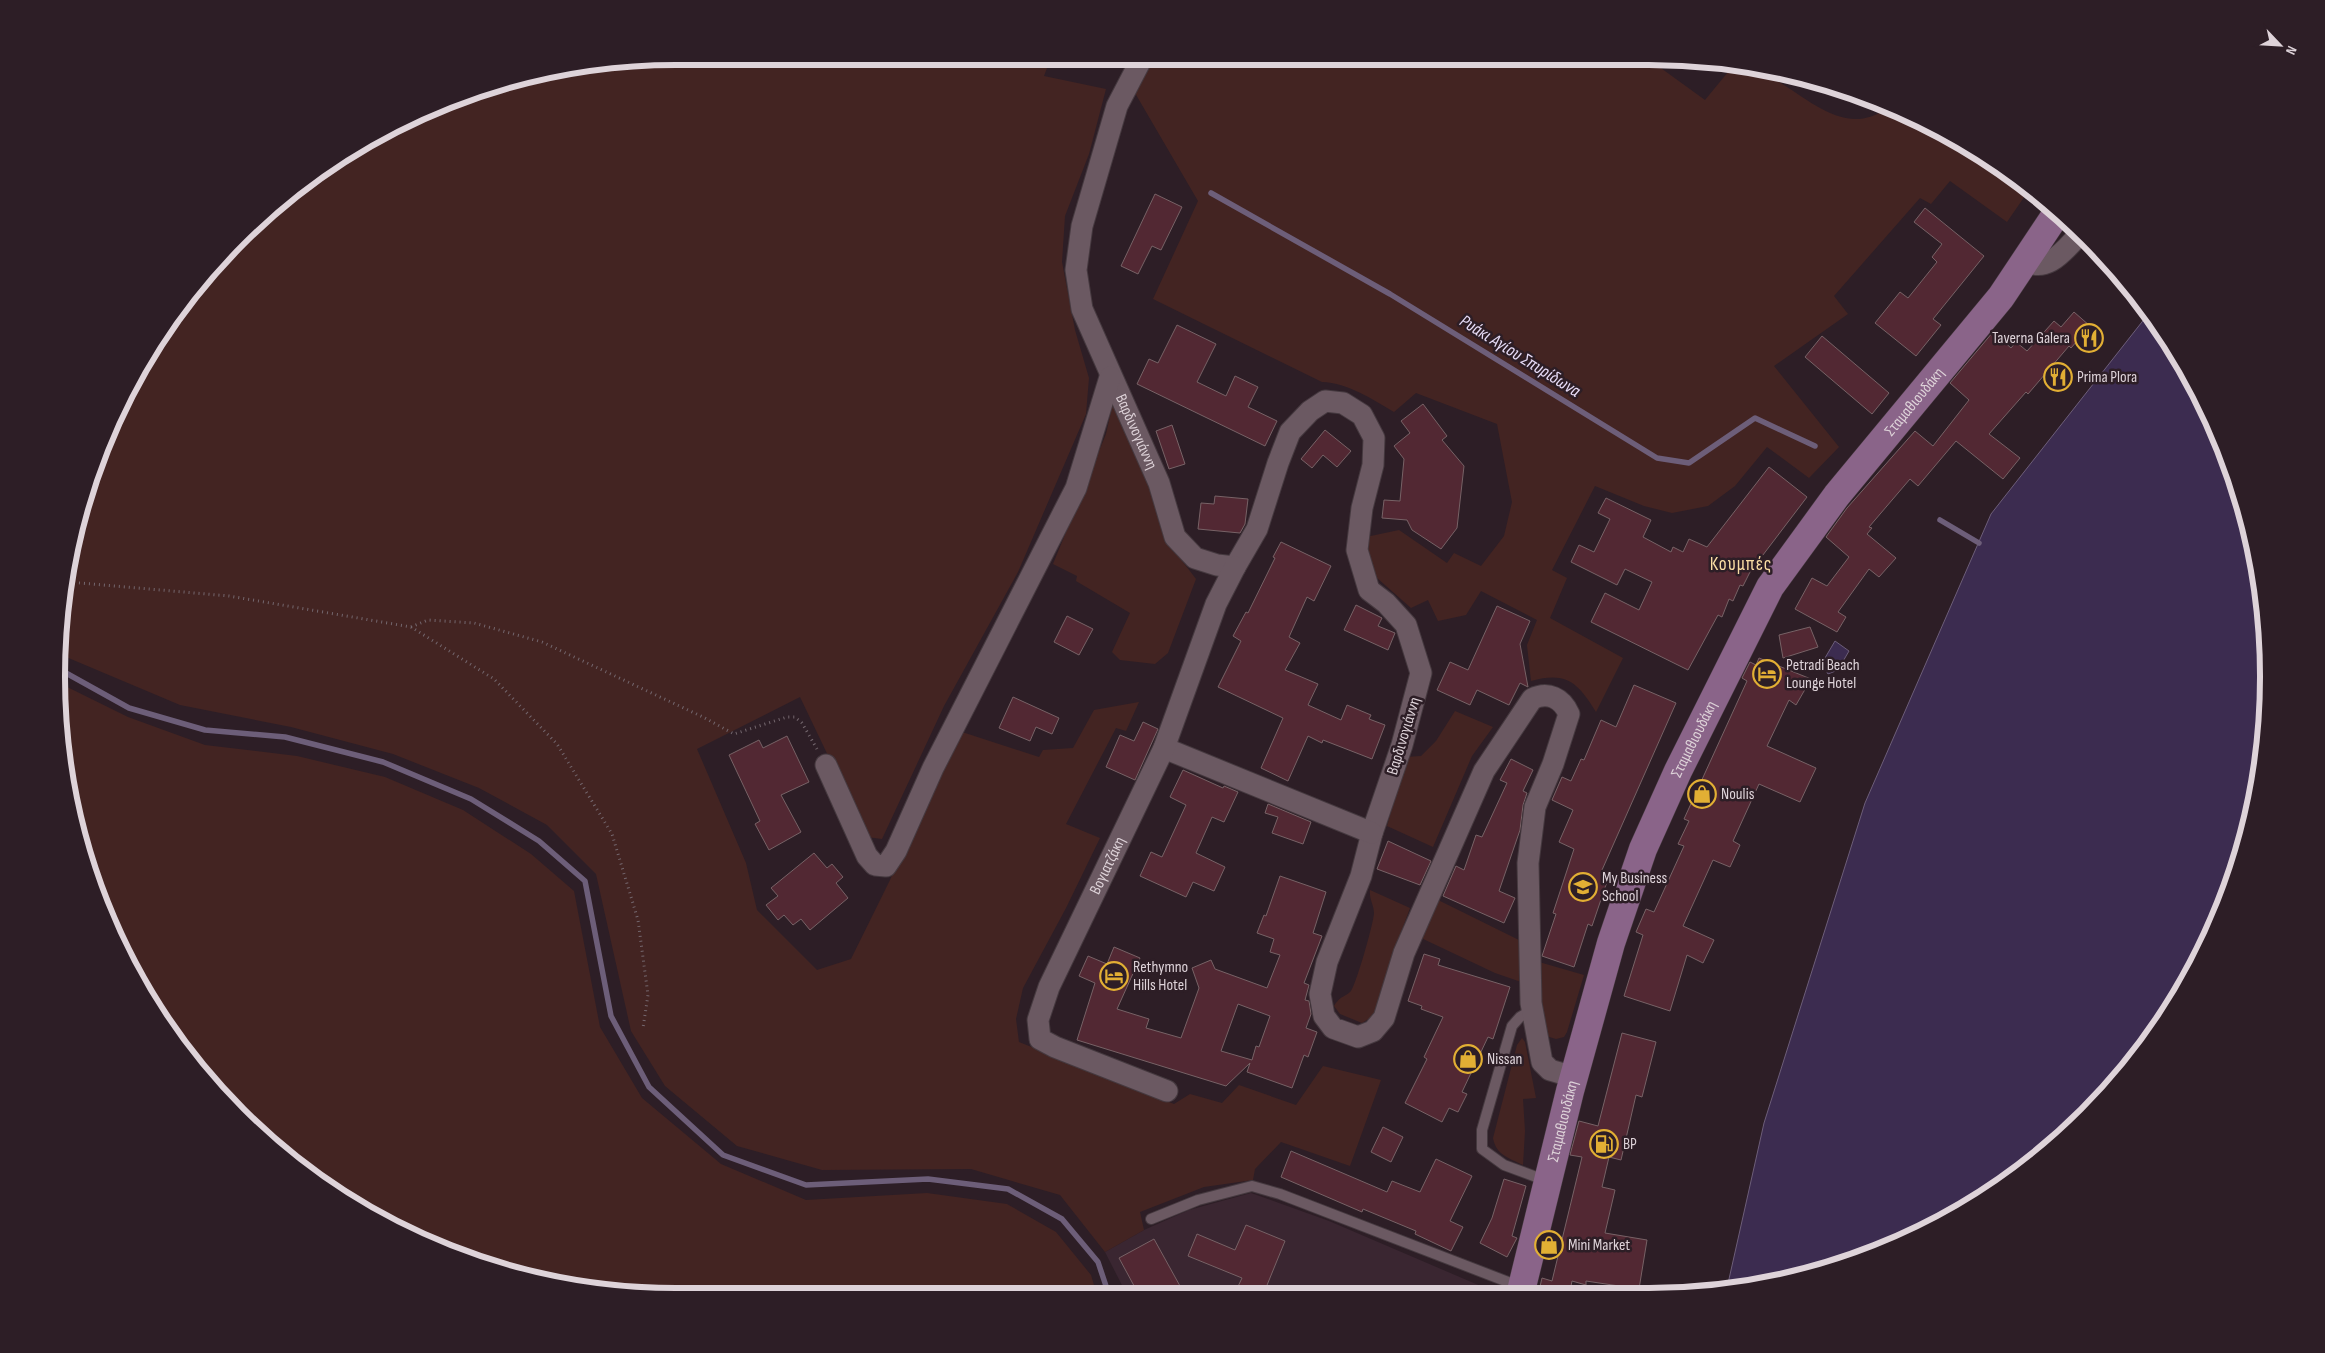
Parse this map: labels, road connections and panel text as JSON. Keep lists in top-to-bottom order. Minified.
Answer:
{"streets":{"main road":["Σταμαθιουδάκη"],"street":["Βαρδινογιάννη","Βογιατζάκη"]},"crossings":[["Σταμαθιουδάκη","Βαρδινογιάννη"],["Βαρδινογιάννη","Βογιατζάκη"]],"districts":["Κουμπές"],"water":["Ρυάκι Αγίου Σπυρίδωνα"],"places":{"restaurant":["Taverna Galera","Prima Plora"],"hotel":["Petradi Beach Lounge Hotel","Rethymno Hills Hotel"],"shop":["Noulis","Nissan","Mini Market"],"school or university":["My Business School"],"fuel station":["BP"]},"north":"bottom right"}
